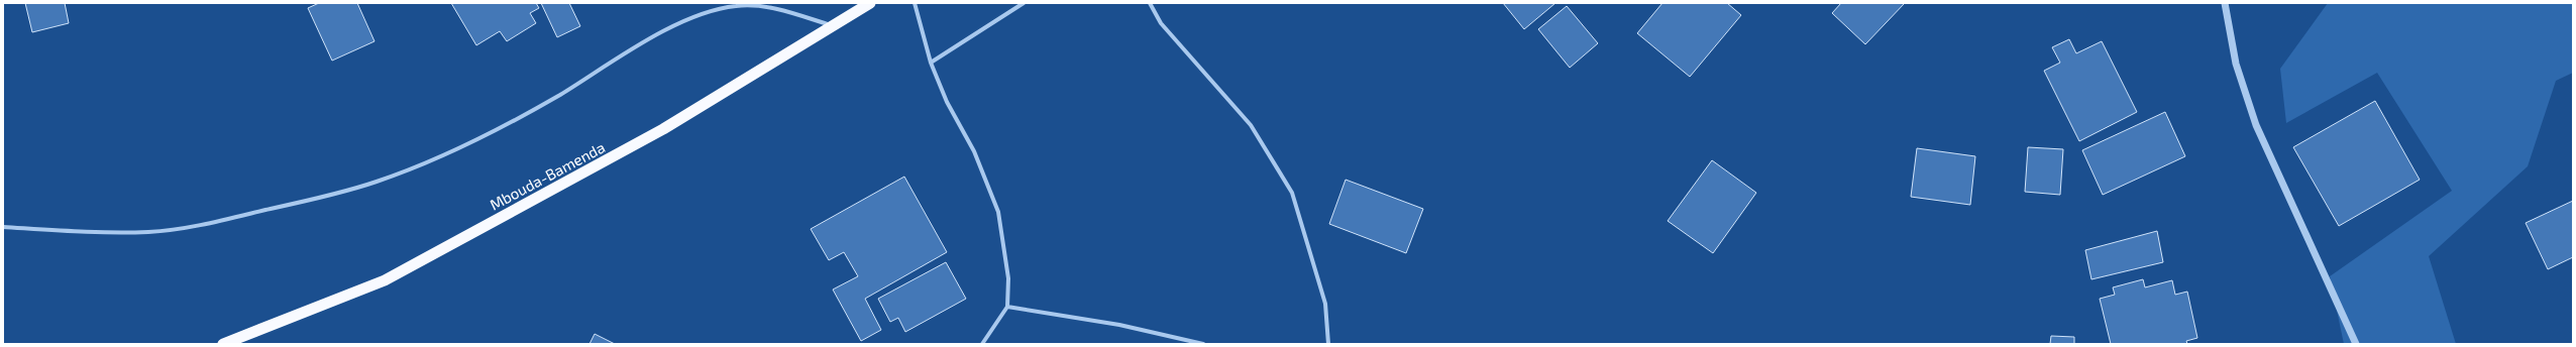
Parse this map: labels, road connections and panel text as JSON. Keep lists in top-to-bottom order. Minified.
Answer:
{"streets":{"highway":["Mbouda-Bamenda"]}}
